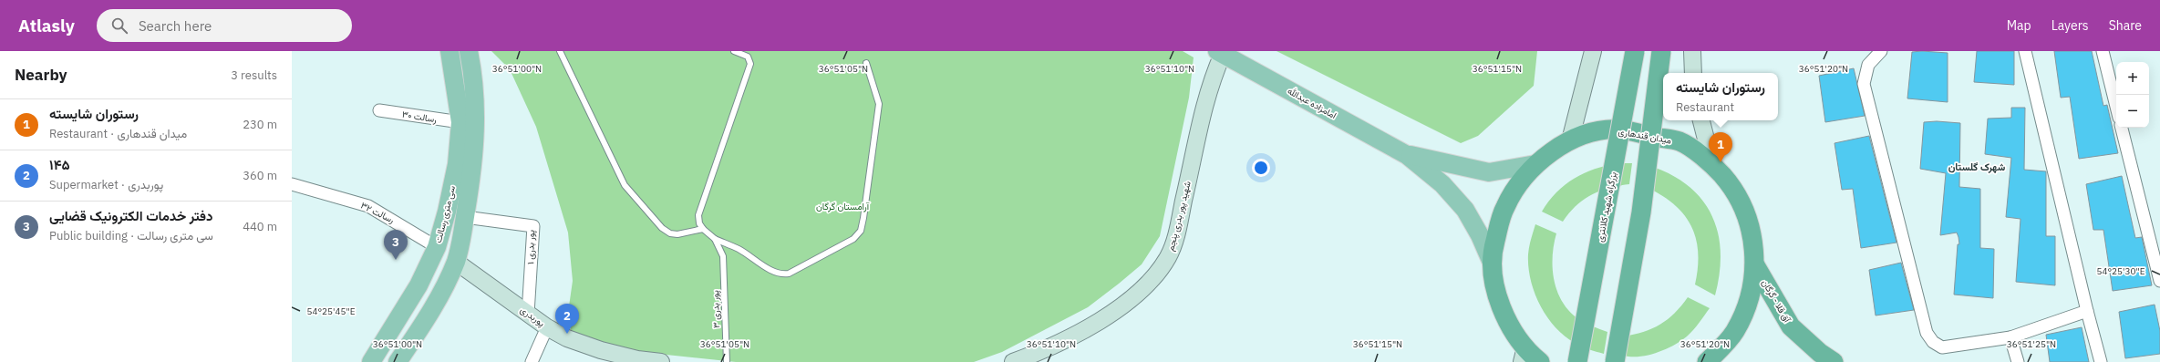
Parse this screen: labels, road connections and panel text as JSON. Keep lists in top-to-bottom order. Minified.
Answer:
{"streets":{"highway":["میدان قندهاری","بزرگراه شهید کلانتری","آق قلا - گرگان"],"main road":["امامزاده عبدالله","سی متری رسالت","شهید پور بدری پنجم","پوربدری"],"street":["۳۰ رسالت","۳۲ رسالت","پور بدری ۱"],"lane":["پور بدری ۳"]},"crossings":[["امامزاده عبدالله","میدان قندهاری"],["امامزاده عبدالله","شهید پور بدری پنجم"],["۳۰ رسالت","سی متری رسالت"],["میدان قندهاری","آق قلا - گرگان"],["۳۲ رسالت","سی متری رسالت"],["سی متری رسالت","پور بدری ۱"],["سی متری رسالت","پوربدری"],["پور بدری ۱","پوربدری"]],"districts":["شهرک گلستان"],"parks":["آرامستان گرگان"],"page":{"header":"Atlasly","search":"Search here","nav":["Map","Layers","Share"],"heading":["Nearby","3 results"],"map_buttons":["+","−"],"popup":["رستوران شایسته","Restaurant"],"list":[{"mark":"1","name":"رستوران شایسته","note":"Restaurant · میدان قندهاری","value":"230 m"},{"mark":"2","name":"۱۴۵","note":"Supermarket · پوربدری","value":"360 m"},{"mark":"3","name":"دفتر خدمات الکترونیک قضایی","note":"Public building · سی متری رسالت","value":"440 m"}],"pins":["1","3","2"]},"coordinates":["36°51'00\"N","36°51'05\"N","36°51'10\"N","36°51'15\"N","36°51'20\"N","54°25'30\"E","54°25'45\"E","36°51'25\"N"]}
